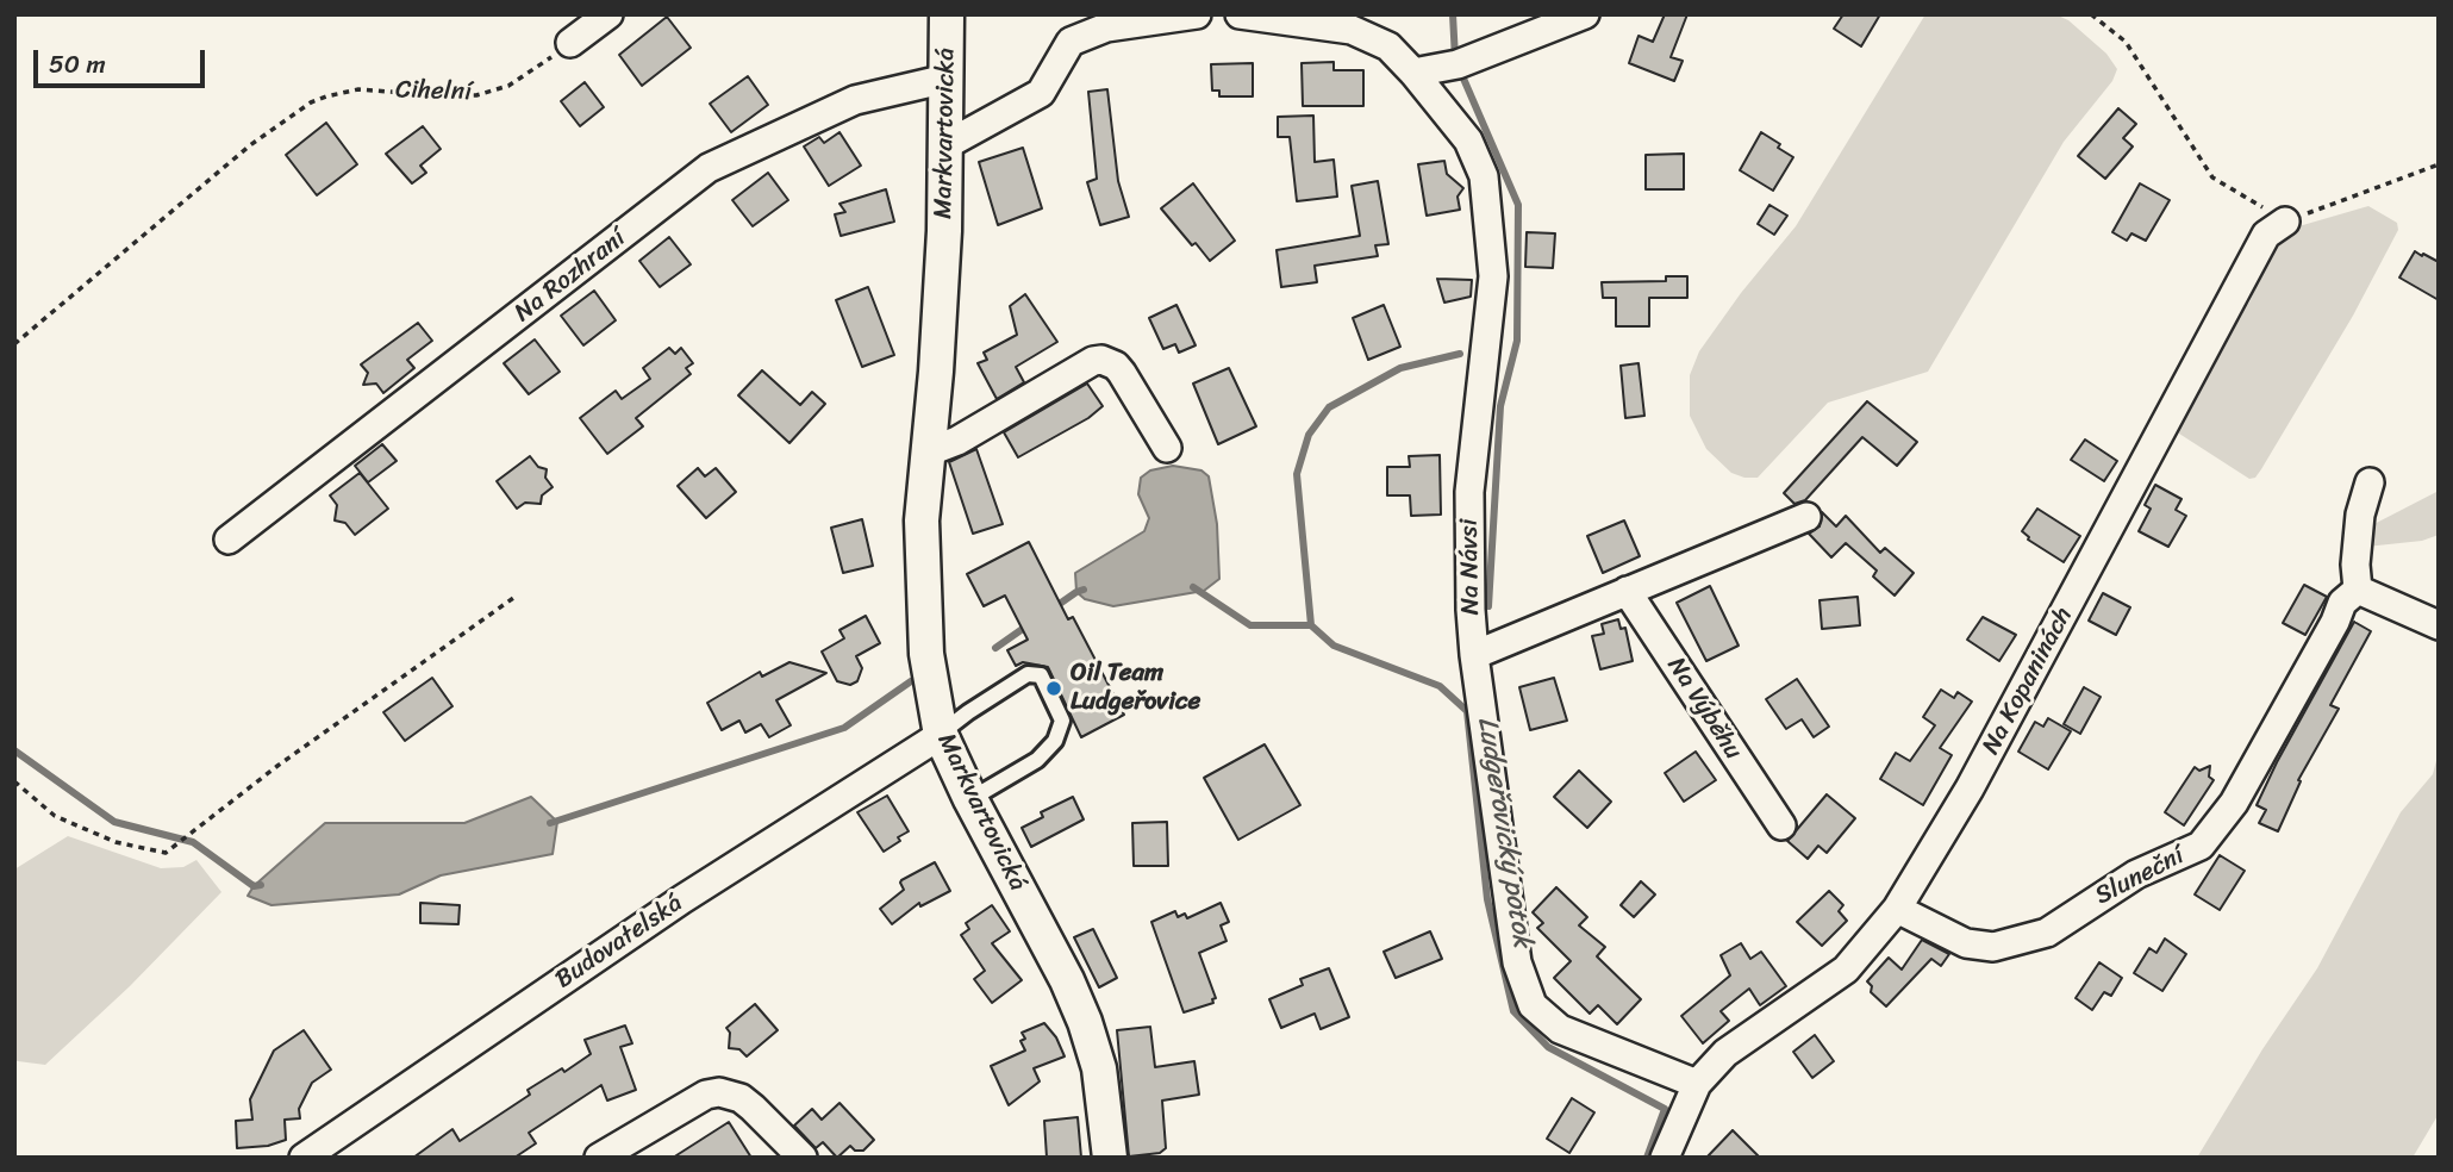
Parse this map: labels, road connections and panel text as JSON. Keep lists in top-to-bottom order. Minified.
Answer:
{"streets":{"street":["Markvartovická","Na Rozhraní","Na Návsi","Na Kopaninách","Na Výběhu","Sluneční","Budovatelská"],"path":["Cihelní"]},"crossings":[["Markvartovická","Na Rozhraní"],["Markvartovická","Budovatelská"],["Na Návsi","Na Kopaninách"],["Na Kopaninách","Sluneční"]],"water":["Ludgeřovický potok"],"places":["Oil Team Ludgeřovice"],"scale_bar":"50 m"}
